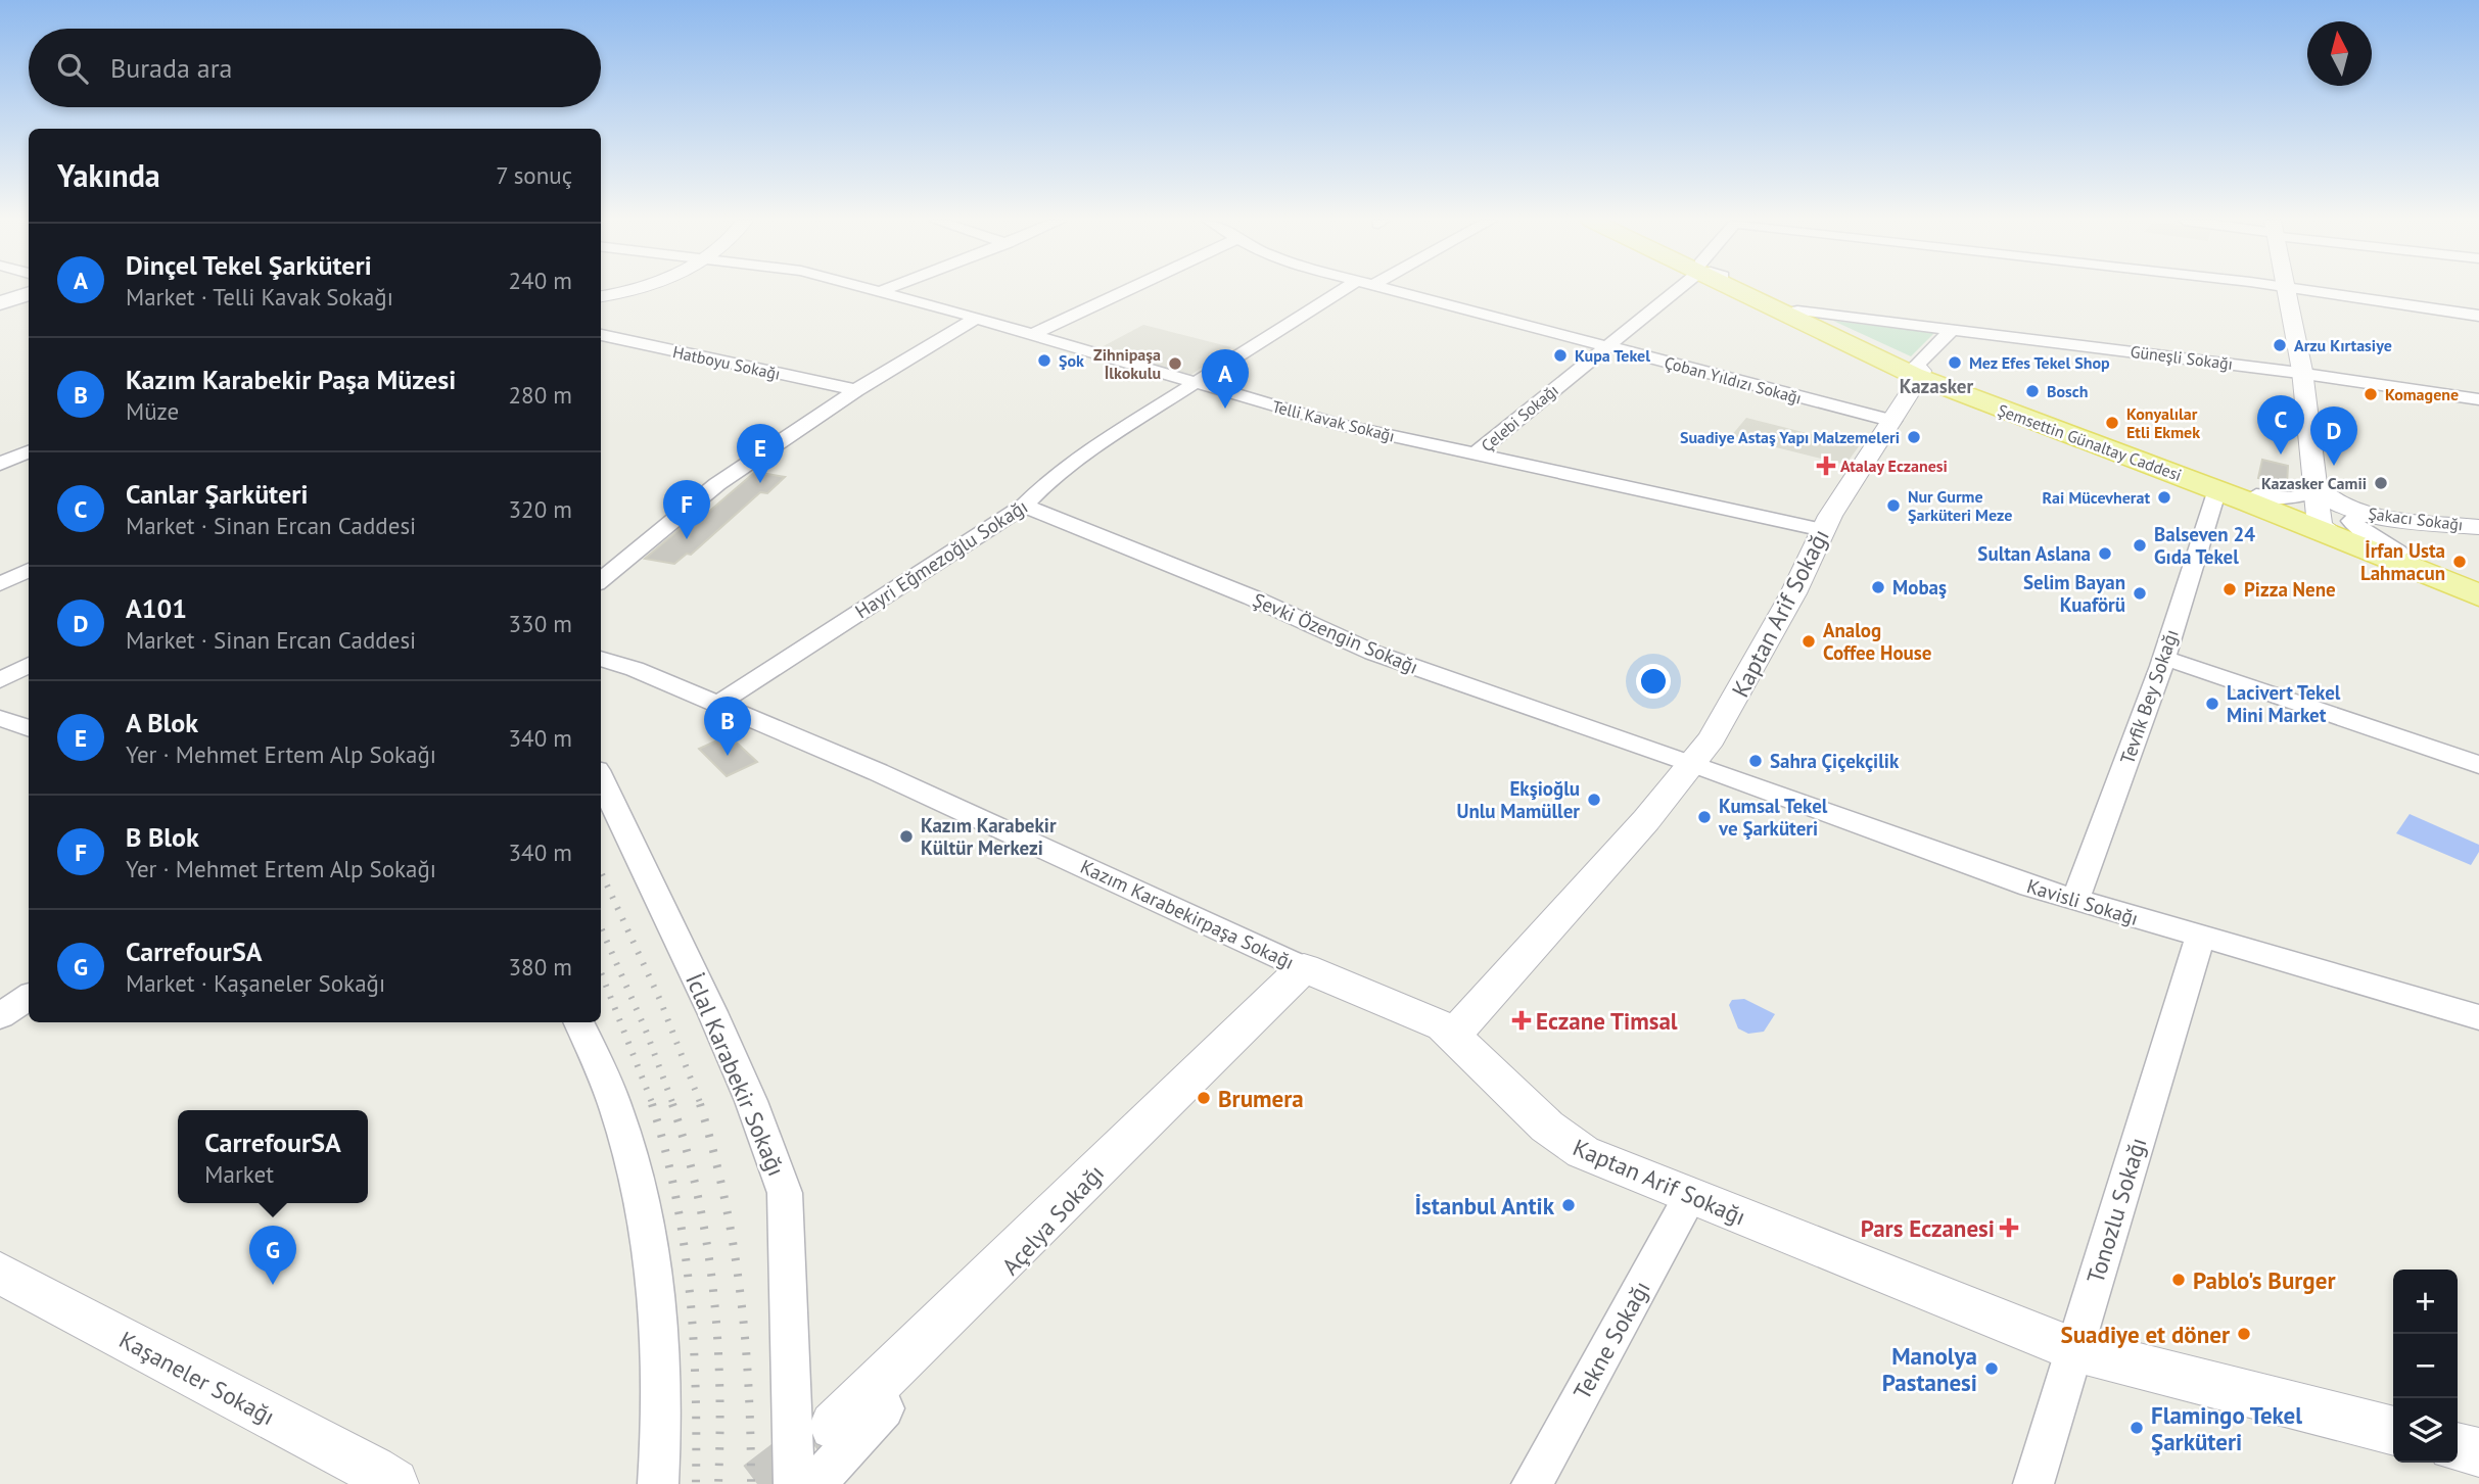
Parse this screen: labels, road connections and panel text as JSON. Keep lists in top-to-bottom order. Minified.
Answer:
{"streets":{"main road":["Şemsettin Günaltay Caddesi"],"street":["Güneşli Sokağı","Hatboyu Sokağı","Çoban Yıldızı Sokağı","Çelebi Sokağı","Telli Kavak Sokağı","Şakacı Sokağı","Hayri Eğmezoğlu Sokağı","Kaptan Arif Sokağı","Şevki Özengin Sokağı","Tevfik Bey Sokağı","Kavisli Sokağı","Kazım Karabekirpaşa Sokağı","İclal Karabekir Sokağı","Tonozlu Sokağı","Açelya Sokağı","Tekne Sokağı","Kaşaneler Sokağı"]},"crossings":[["Güneşli Sokağı","Şemsettin Günaltay Caddesi"],["Çoban Yıldızı Sokağı","Çelebi Sokağı"],["Çoban Yıldızı Sokağı","Kaptan Arif Sokağı"],["Çelebi Sokağı","Telli Kavak Sokağı"],["Telli Kavak Sokağı","Hayri Eğmezoğlu Sokağı"],["Telli Kavak Sokağı","Kaptan Arif Sokağı"],["Şemsettin Günaltay Caddesi","Şakacı Sokağı"],["Şemsettin Günaltay Caddesi","Kaptan Arif Sokağı"],["Şemsettin Günaltay Caddesi","Tevfik Bey Sokağı"],["Hayri Eğmezoğlu Sokağı","Şevki Özengin Sokağı"],["Hayri Eğmezoğlu Sokağı","Kazım Karabekirpaşa Sokağı"],["Kaptan Arif Sokağı","Şevki Özengin Sokağı"],["Kaptan Arif Sokağı","Kavisli Sokağı"],["Kaptan Arif Sokağı","Tonozlu Sokağı"],["Kaptan Arif Sokağı","Tekne Sokağı"],["Şevki Özengin Sokağı","Kavisli Sokağı"],["Tevfik Bey Sokağı","Kavisli Sokağı"],["Kavisli Sokağı","Tonozlu Sokağı"],["Kazım Karabekirpaşa Sokağı","Açelya Sokağı"]],"districts":["Kazasker"],"places":{"other":["Arzu Kırtasiye","Kupa Tekel","Şok","Mez Efes Tekel Shop","Zihnipaşa İlkokulu","Bosch","Komagene","Konyalılar Etli Ekmek","Suadiye Astaş Yapı Malzemeleri","Kazasker Camii","Rai Mücevherat","Nur Gurme Şarküteri Meze","Balseven 24 Gıda Tekel","Sultan Aslana","İrfan Usta Lahmacun","Mobaş","Pizza Nene","Selim Bayan Kuaförü","Analog Coffee House","Lacivert Tekel Mini Market","Sahra Çiçekçilik","Ekşioğlu Unlu Mamüller","Kumsal Tekel ve Şarküteri","Kazım Karabekir Kültür Merkezi","Brumera","İstanbul Antik","Pablo's Burger","Suadiye et döner","Manolya Pastanesi","Flamingo Tekel Şarküteri"],"health":["Atalay Eczanesi","Eczane Timsal","Pars Eczanesi"]},"north":"top","page":{"search":"Burada ara","heading":["Yakında","7 sonuç"],"list":[{"mark":"A","name":"Dinçel Tekel Şarküteri","note":"Market · Telli Kavak Sokağı","value":"240 m"},{"mark":"B","name":"Kazım Karabekir Paşa Müzesi","note":"Müze","value":"280 m"},{"mark":"C","name":"Canlar Şarküteri","note":"Market · Sinan Ercan Caddesi","value":"320 m"},{"mark":"D","name":"A101","note":"Market · Sinan Ercan Caddesi","value":"330 m"},{"mark":"E","name":"A Blok","note":"Yer · Mehmet Ertem Alp Sokağı","value":"340 m"},{"mark":"F","name":"B Blok","note":"Yer · Mehmet Ertem Alp Sokağı","value":"340 m"},{"mark":"G","name":"CarrefourSA","note":"Market · Kaşaneler Sokağı","value":"380 m"}],"pins":["A","C","D","E","F","B","G"],"popup":["CarrefourSA","Market"],"map_buttons":["+","−"]}}
